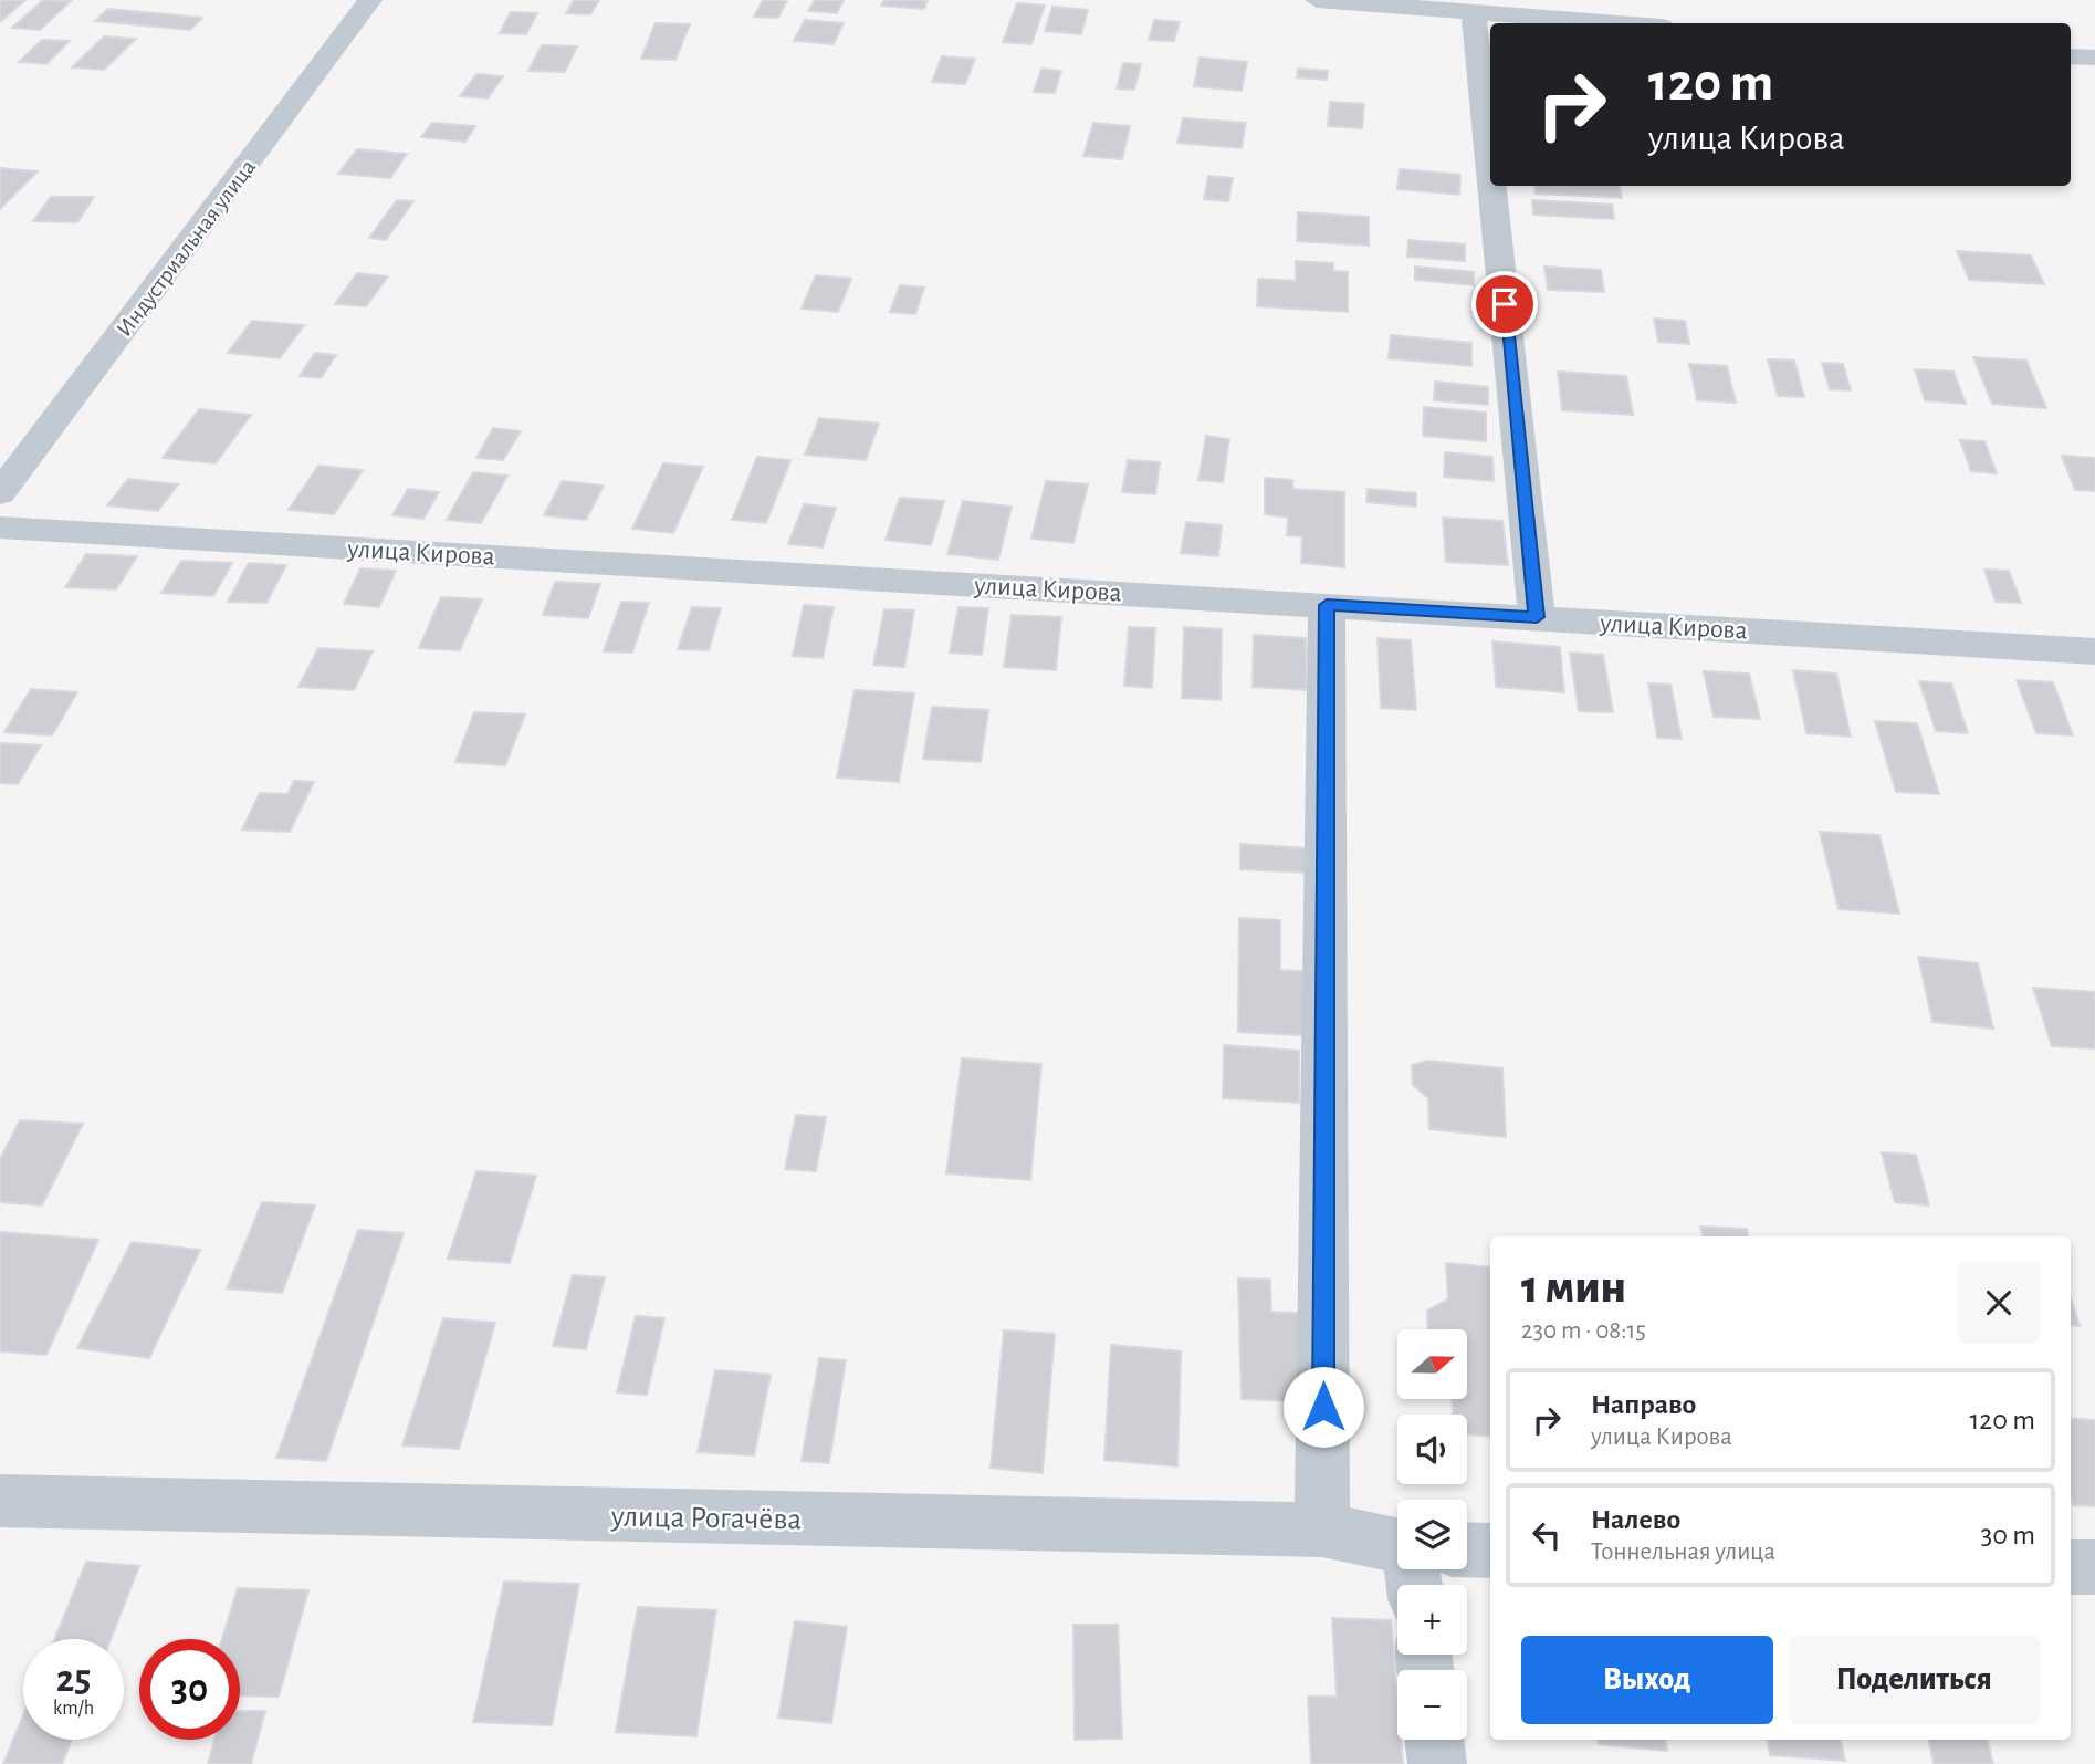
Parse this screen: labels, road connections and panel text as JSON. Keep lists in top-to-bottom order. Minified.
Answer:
{"streets":{"street":["Индустриальная улица","улица Кирова","улица Рогачёва"]},"north":"right","page":{"turn":["120 m","улица Кирова"],"heading":["1 мин","230 m · 08:15"],"map_buttons":["+","−"],"list":[{"name":"Направо","note":"улица Кирова","value":"120 m"},{"name":"Налево","note":"Тоннельная улица","value":"30 m"}],"buttons":["Выход","Поделиться"],"speed":"25 km/h","limit":"30"}}
